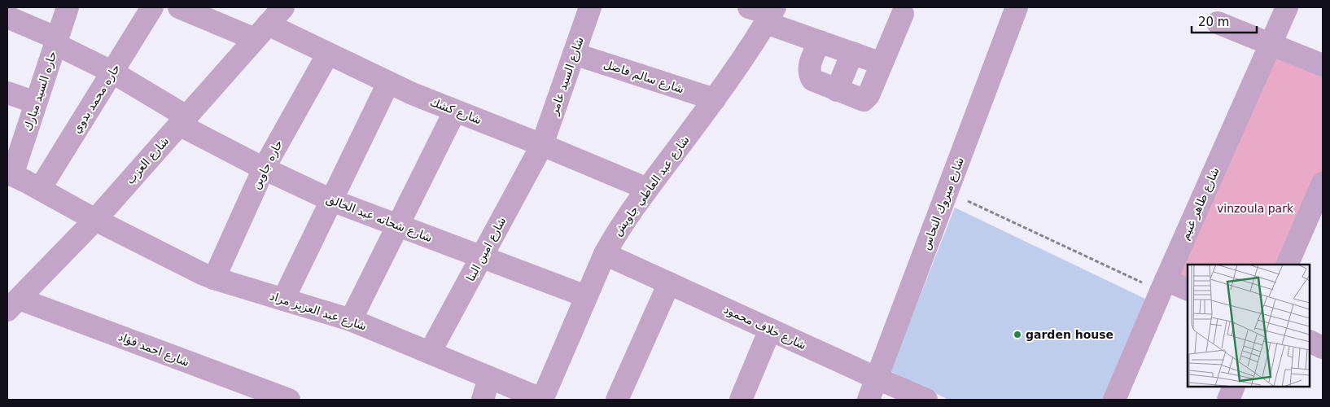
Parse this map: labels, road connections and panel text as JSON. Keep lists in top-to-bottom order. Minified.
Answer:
{"streets":{"street":["شارع السيد عامر","شارع سالم فاضل","حاره السيد مبارك","حاره محمد بدوي","شارع كشك","شارع العزب","حاره جاوين","شارع عبد العاطي جاويش","شارع مبروك النحاس","شارع طاهر غنيم","شارع شحاته عبد الخالق","شارع امين البنا","شارع عبد العزيز مراد","شارع خلاف محمود","شارع احمد فؤاد"]},"crossings":[["شارع السيد عامر","شارع سالم فاضل"],["شارع السيد عامر","شارع كشك"],["شارع السيد عامر","شارع امين البنا"],["شارع سالم فاضل","شارع عبد العاطي جاويش"],["حاره السيد مبارك","شارع شحاته عبد الخالق"],["حاره السيد مبارك","شارع عبد العزيز مراد"],["حاره محمد بدوي","شارع شحاته عبد الخالق"],["حاره محمد بدوي","شارع عبد العزيز مراد"],["شارع كشك","شارع العزب"],["شارع كشك","حاره جاوين"],["شارع كشك","شارع عبد العاطي جاويش"],["شارع كشك","شارع امين البنا"],["شارع العزب","شارع شحاته عبد الخالق"],["شارع العزب","شارع عبد العزيز مراد"],["شارع العزب","شارع احمد فؤاد"],["حاره جاوين","شارع شحاته عبد الخالق"],["حاره جاوين","شارع عبد العزيز مراد"],["شارع عبد العاطي جاويش","شارع شحاته عبد الخالق"],["شارع عبد العاطي جاويش","شارع عبد العزيز مراد"],["شارع عبد العاطي جاويش","شارع خلاف محمود"],["شارع مبروك النحاس","شارع خلاف محمود"],["شارع شحاته عبد الخالق","شارع امين البنا"],["شارع امين البنا","شارع عبد العزيز مراد"]],"parks":["vinzoula park"],"places":["garden house"],"scale_bar":"20 m"}
